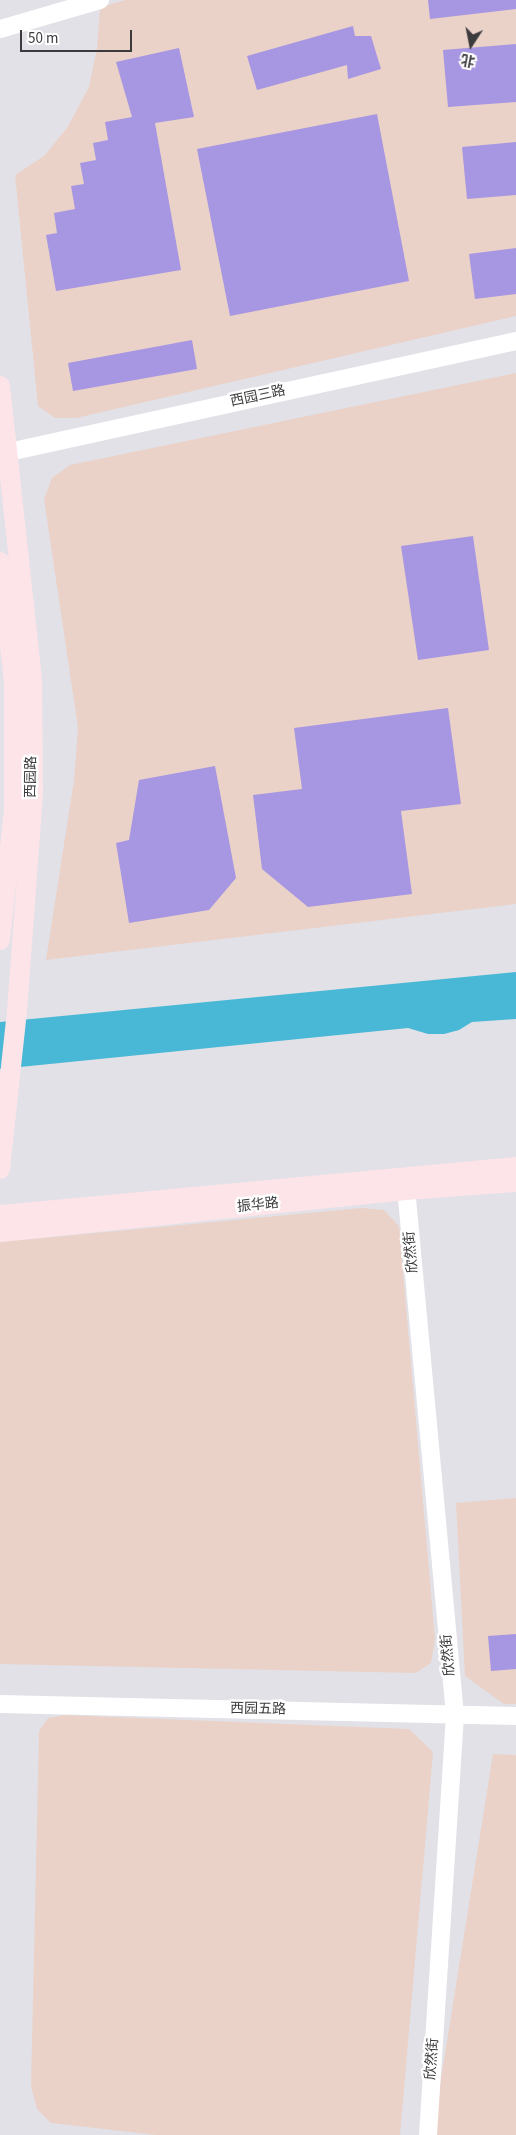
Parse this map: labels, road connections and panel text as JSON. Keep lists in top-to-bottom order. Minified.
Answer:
{"streets":{"main road":["西园路","振华路"],"street":["西园三路","欣然街","西园五路"]},"crossings":[["西园三路","西园路"],["振华路","欣然街"],["欣然街","西园五路"]],"scale_bar":"50 m","north":"bottom"}
